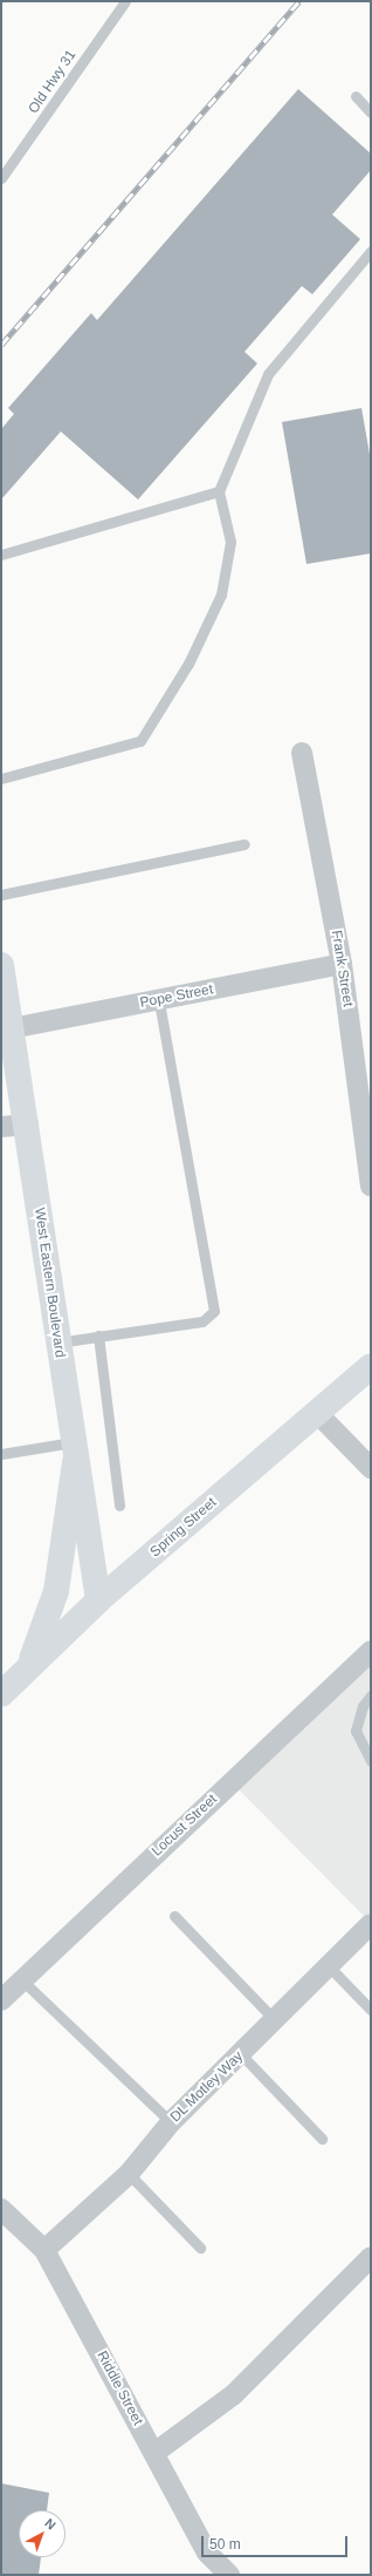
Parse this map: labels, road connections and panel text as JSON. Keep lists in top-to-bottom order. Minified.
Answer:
{"streets":{"main road":["West Eastern Boulevard","Spring Street"],"street":["Frank Street","Pope Street","Locust Street","DL Motley Way","Riddle Street"],"lane":["Old Hwy 31"]},"crossings":[["Frank Street","Pope Street"],["Pope Street","West Eastern Boulevard"],["West Eastern Boulevard","Spring Street"],["DL Motley Way","Riddle Street"]],"scale_bar":"50 m","north":"top right"}
